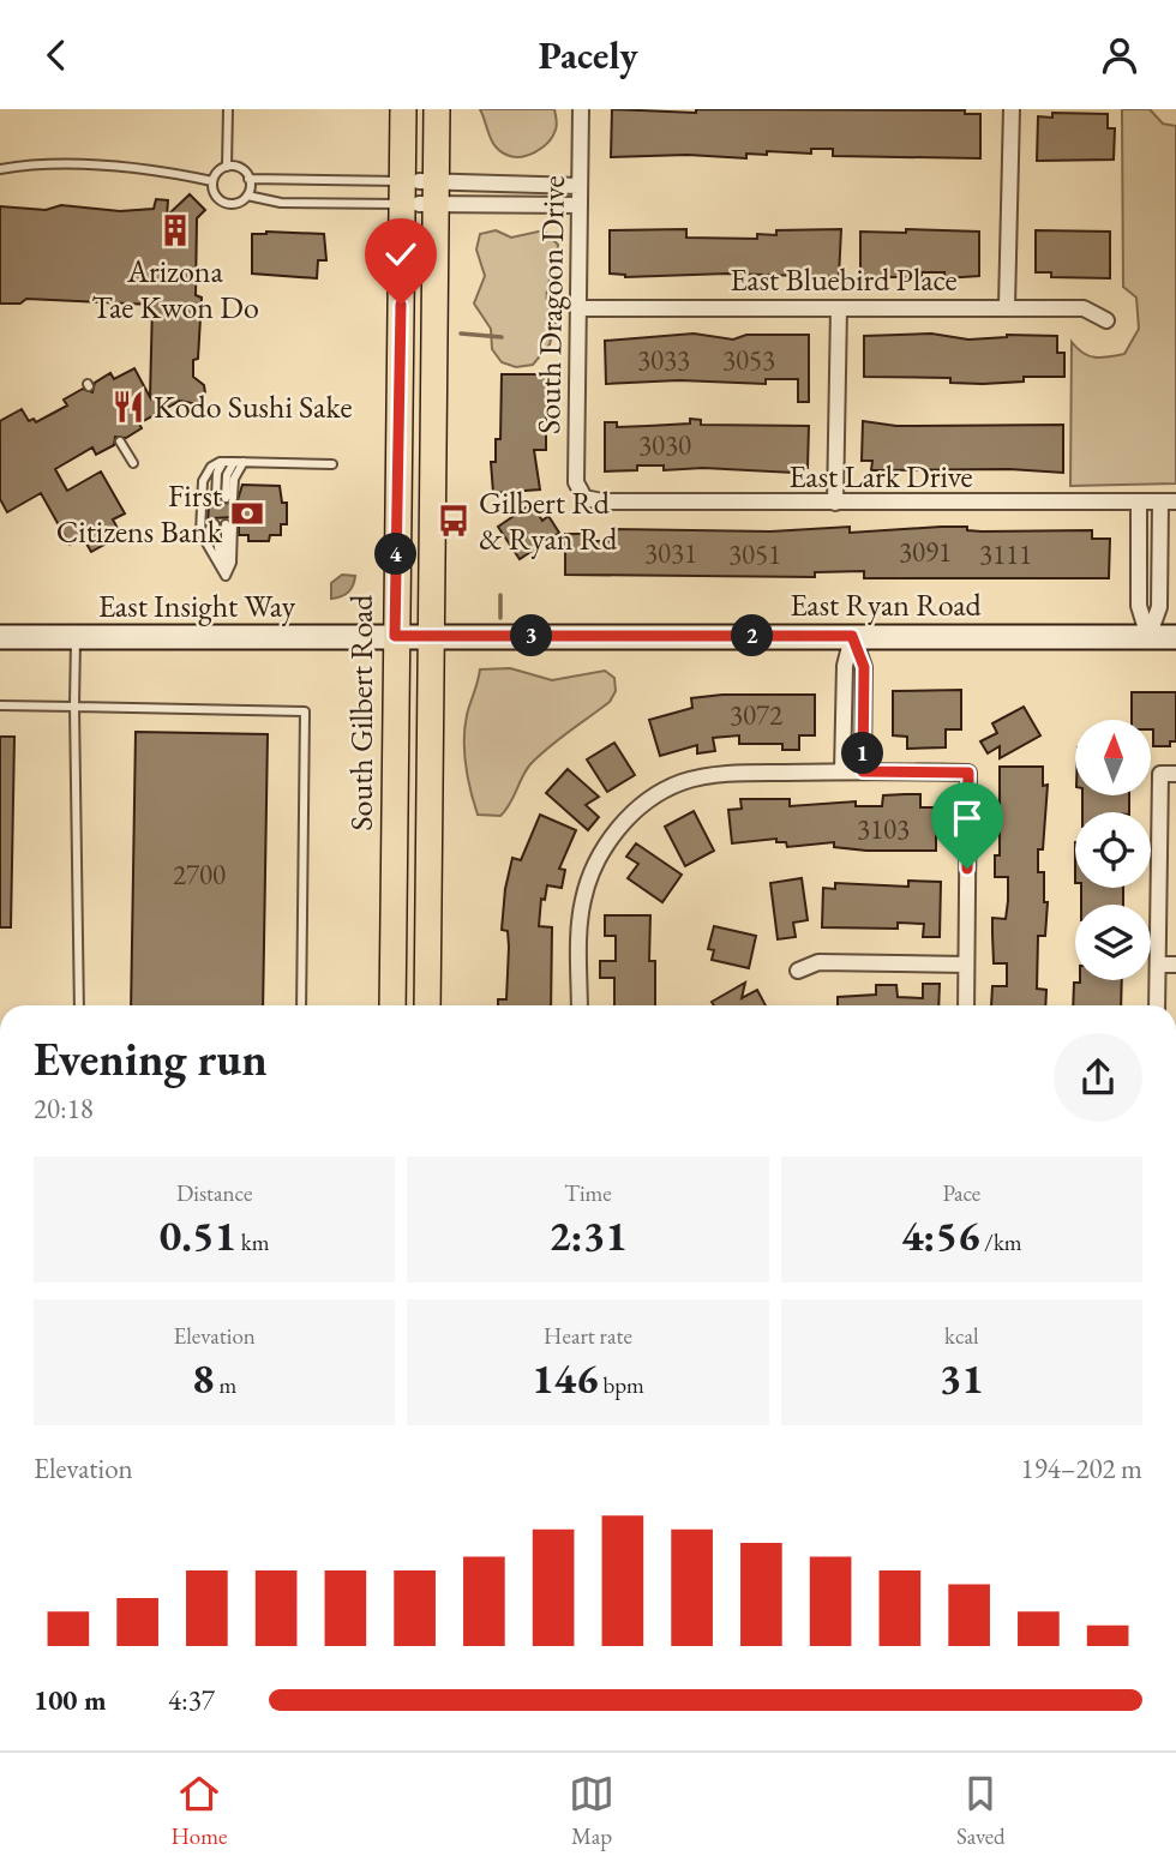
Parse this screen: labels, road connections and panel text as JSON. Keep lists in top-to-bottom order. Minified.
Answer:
{"streets":{"main road":["South Gilbert Road"],"street":["East Bluebird Place","South Dragoon Drive","East Lark Drive","East Ryan Road","East Insight Way"]},"crossings":[["East Bluebird Place","South Dragoon Drive"],["South Dragoon Drive","East Lark Drive"],["East Ryan Road","East Insight Way"],["East Ryan Road","South Gilbert Road"],["East Insight Way","South Gilbert Road"]],"places":{"building":["Arizona Tae Kwon Do"],"restaurant":["Kodo Sushi Sake"],"bank":["First Citizens Bank"],"bus stop":["Gilbert Rd & Ryan Rd"]},"house_numbers":["3033","3053","3030","3091","3031","3051","3111","3072","3103","2700"],"north":"top","page":{"header":"Pacely","pins":["4","2","3","1"],"heading":["Evening run","20:18"],"stats":[["Distance","0.51 km"],["Time","2:31"],["Pace","4:56 /km"],["Elevation","8 m"],["Heart rate","146 bpm"],["kcal","31"]],"chart":["Elevation","194–202 m"],"list":[{"name":"100 m","note":"4:37"}],"tabs":["Home","Map","Saved"]}}
